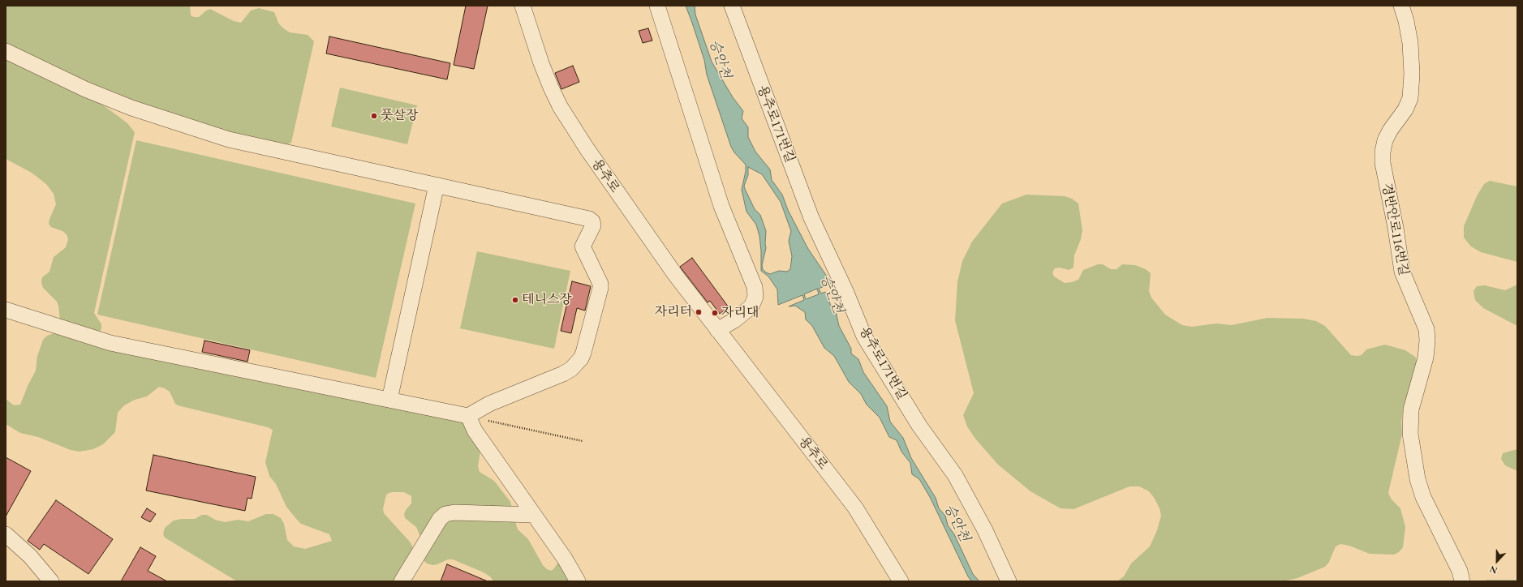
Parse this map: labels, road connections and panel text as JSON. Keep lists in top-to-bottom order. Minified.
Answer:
{"streets":{"street":["용추로171번길","용추로","경반안로116번길"]},"water":["승안천"],"places":["풋살장","테니스장","자리터","자리대"],"north":"bottom"}
